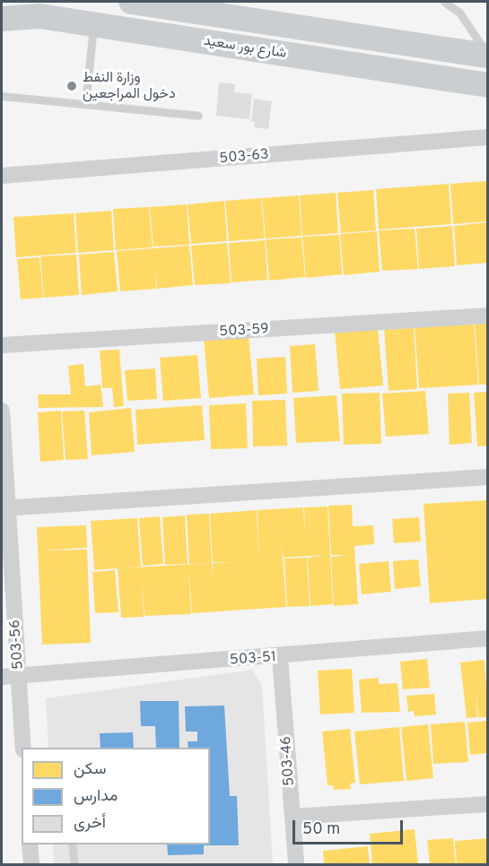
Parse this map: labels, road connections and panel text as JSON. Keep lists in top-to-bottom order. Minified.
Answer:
{"streets":{"main road":["شارع بور سعيد"],"street":["503-63","503-59","503-56","503-51","503-46"]},"crossings":[["503-56","503-51"],["503-51","503-46"]],"places":["وزارة النفط دخول المراجعين"],"legend":["سكن","مدارس","أخرى"],"scale_bar":"50 m"}
